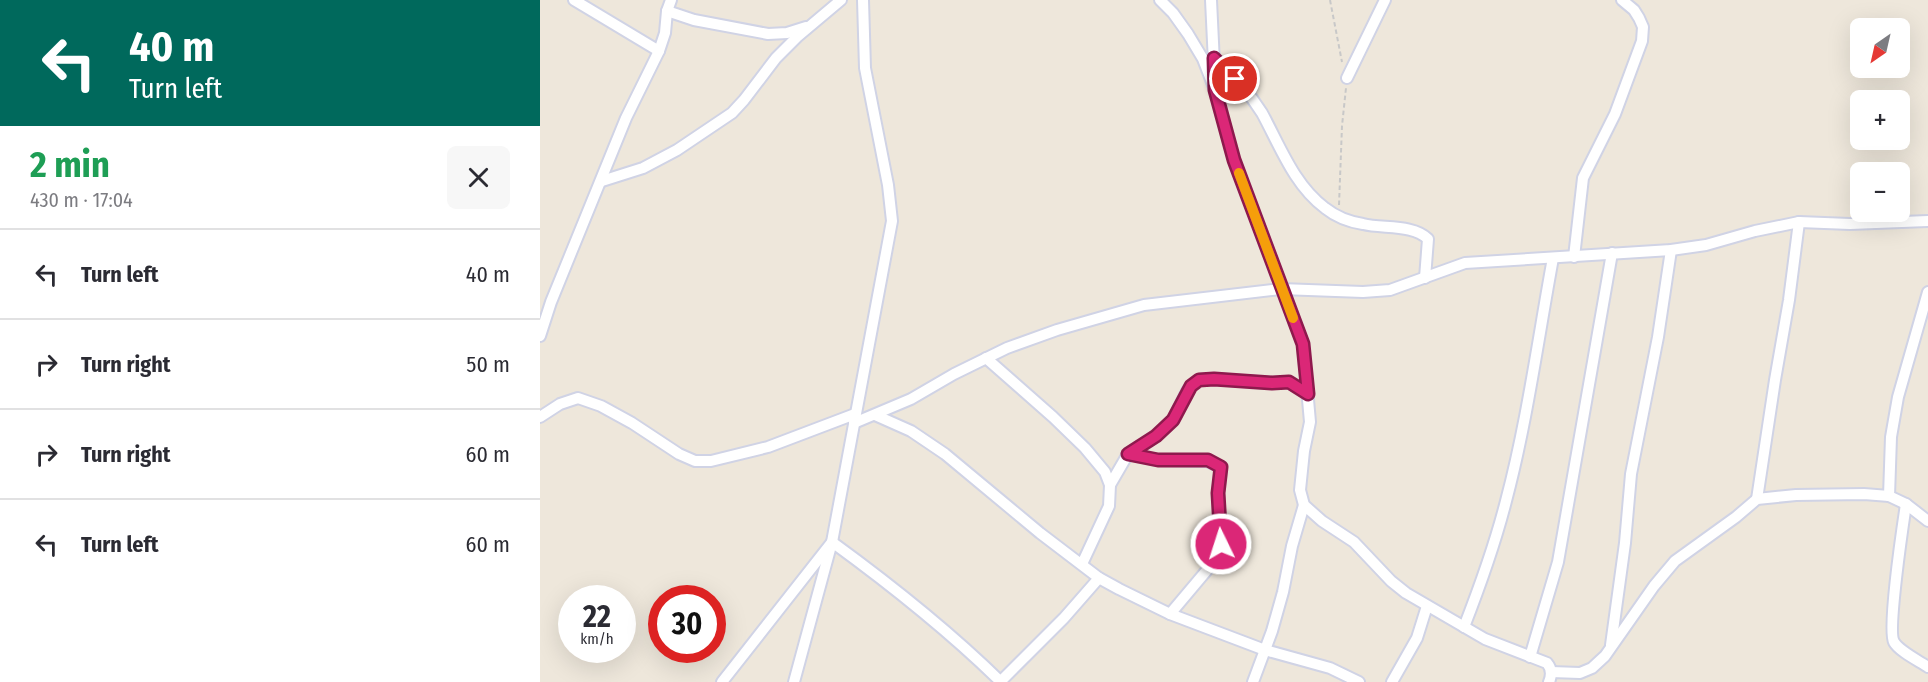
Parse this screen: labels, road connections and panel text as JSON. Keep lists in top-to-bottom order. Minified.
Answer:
{"north":"bottom left","page":{"turn":["40 m","Turn left"],"map_buttons":["+","−"],"heading":["2 min","430 m · 17:04"],"list":[{"name":"Turn left","value":"40 m"},{"name":"Turn right","value":"50 m"},{"name":"Turn right","value":"60 m"},{"name":"Turn left","value":"60 m"}],"speed":"22 km/h","limit":"30"}}
